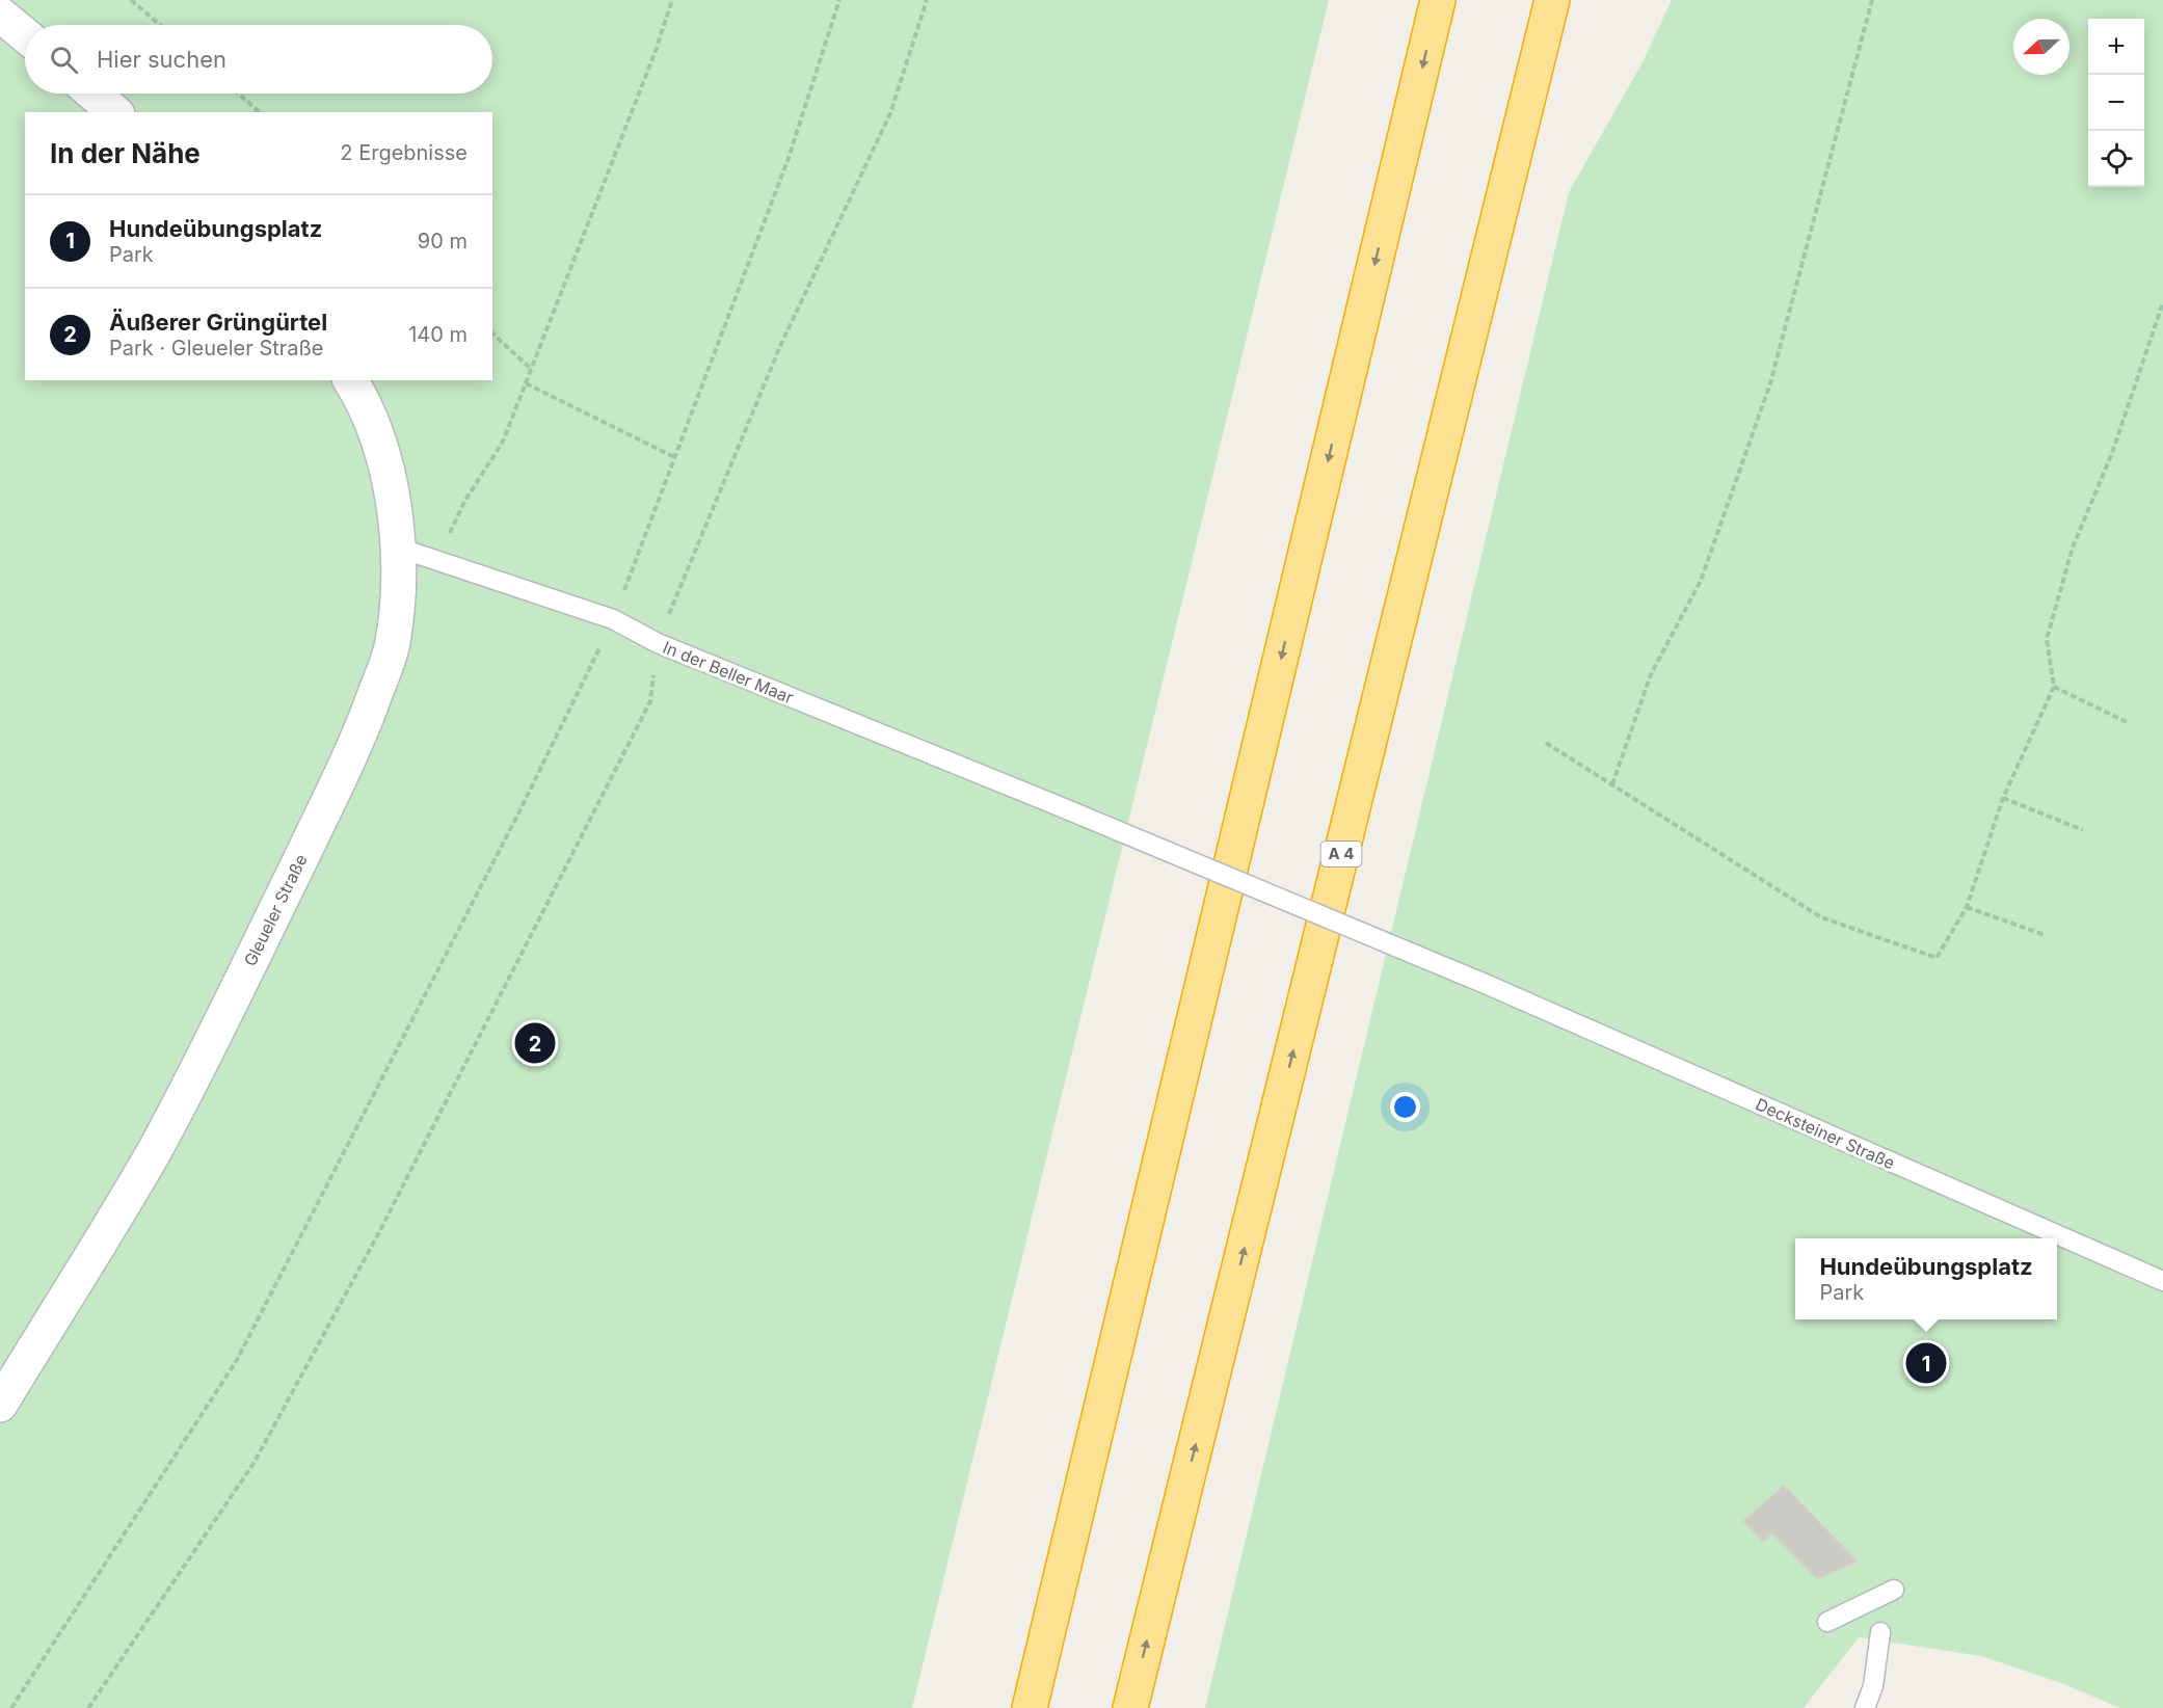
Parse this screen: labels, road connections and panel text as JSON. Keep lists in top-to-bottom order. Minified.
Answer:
{"streets":{"highway":["A 4"],"street":["Gleueler Straße"],"lane":["In der Beller Maar","Decksteiner Straße"]},"crossings":[["In der Beller Maar","Gleueler Straße"],["In der Beller Maar","Decksteiner Straße"]],"north":"left","page":{"map_buttons":["+","−"],"search":"Hier suchen","heading":["In der Nähe","2 Ergebnisse"],"list":[{"mark":"1","name":"Hundeübungsplatz","note":"Park","value":"90 m"},{"mark":"2","name":"Äußerer Grüngürtel","note":"Park · Gleueler Straße","value":"140 m"}],"pins":["2","1"],"popup":["Hundeübungsplatz","Park"]}}
